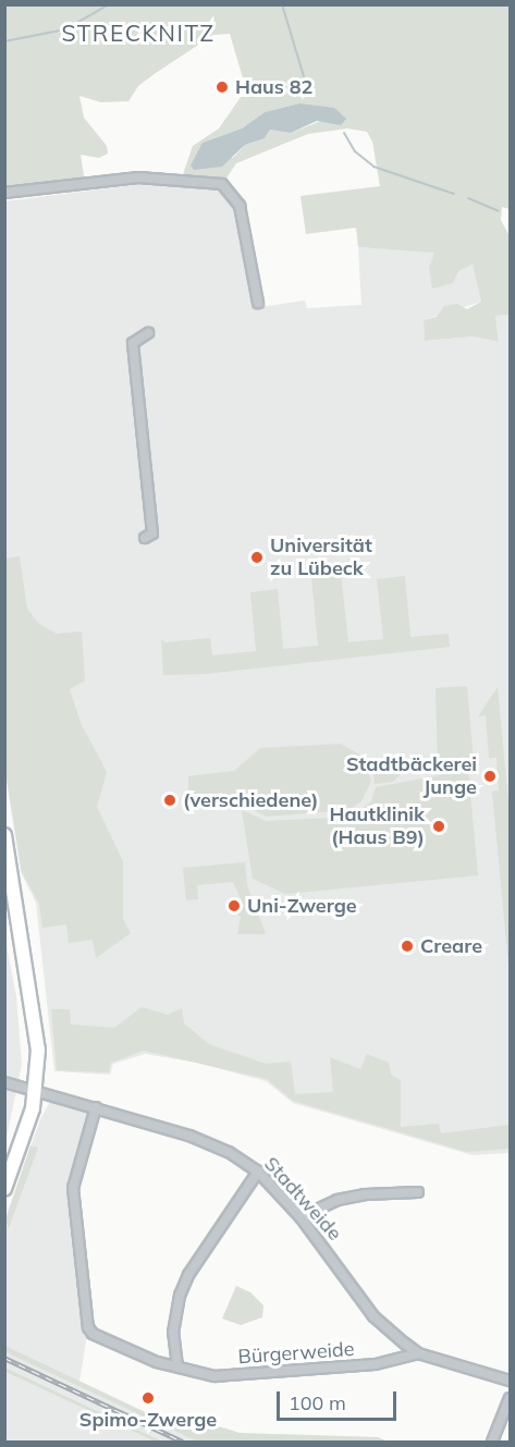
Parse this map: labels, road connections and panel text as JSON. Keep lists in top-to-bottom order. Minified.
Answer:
{"streets":{"street":["Stadtweide","Bürgerweide"]},"crossings":[["Stadtweide","Bürgerweide"]],"districts":["STRECKNITZ"],"places":["Haus 82","Universität zu Lübeck","Stadtbäckerei Junge","(verschiedene)","Hautklinik (Haus B9)","Uni-Zwerge","Creare","Spimo-Zwerge"],"scale_bar":"100 m"}
